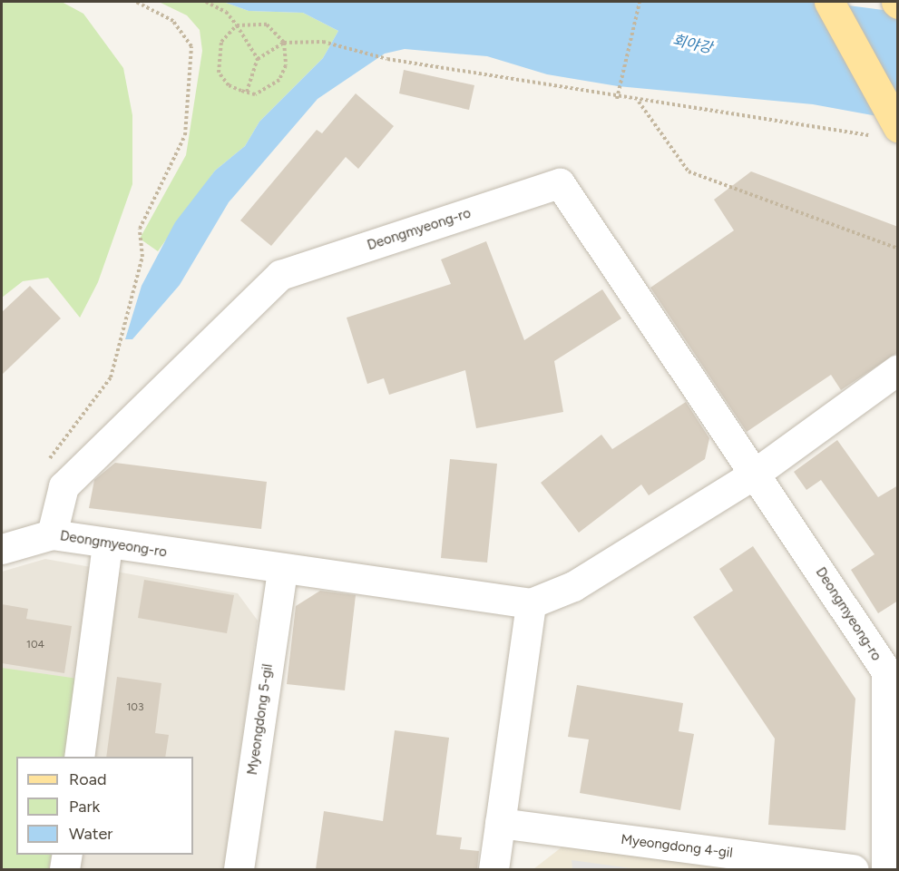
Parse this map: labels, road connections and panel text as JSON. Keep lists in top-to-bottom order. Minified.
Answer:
{"streets":{"street":["Deongmyeong-ro","Myeongdong 5-gil","Myeongdong 4-gil"]},"crossings":[["Deongmyeong-ro","Myeongdong 5-gil"]],"water":["회야강"],"house_numbers":["104","103"],"legend":["Road","Park","Water"]}
